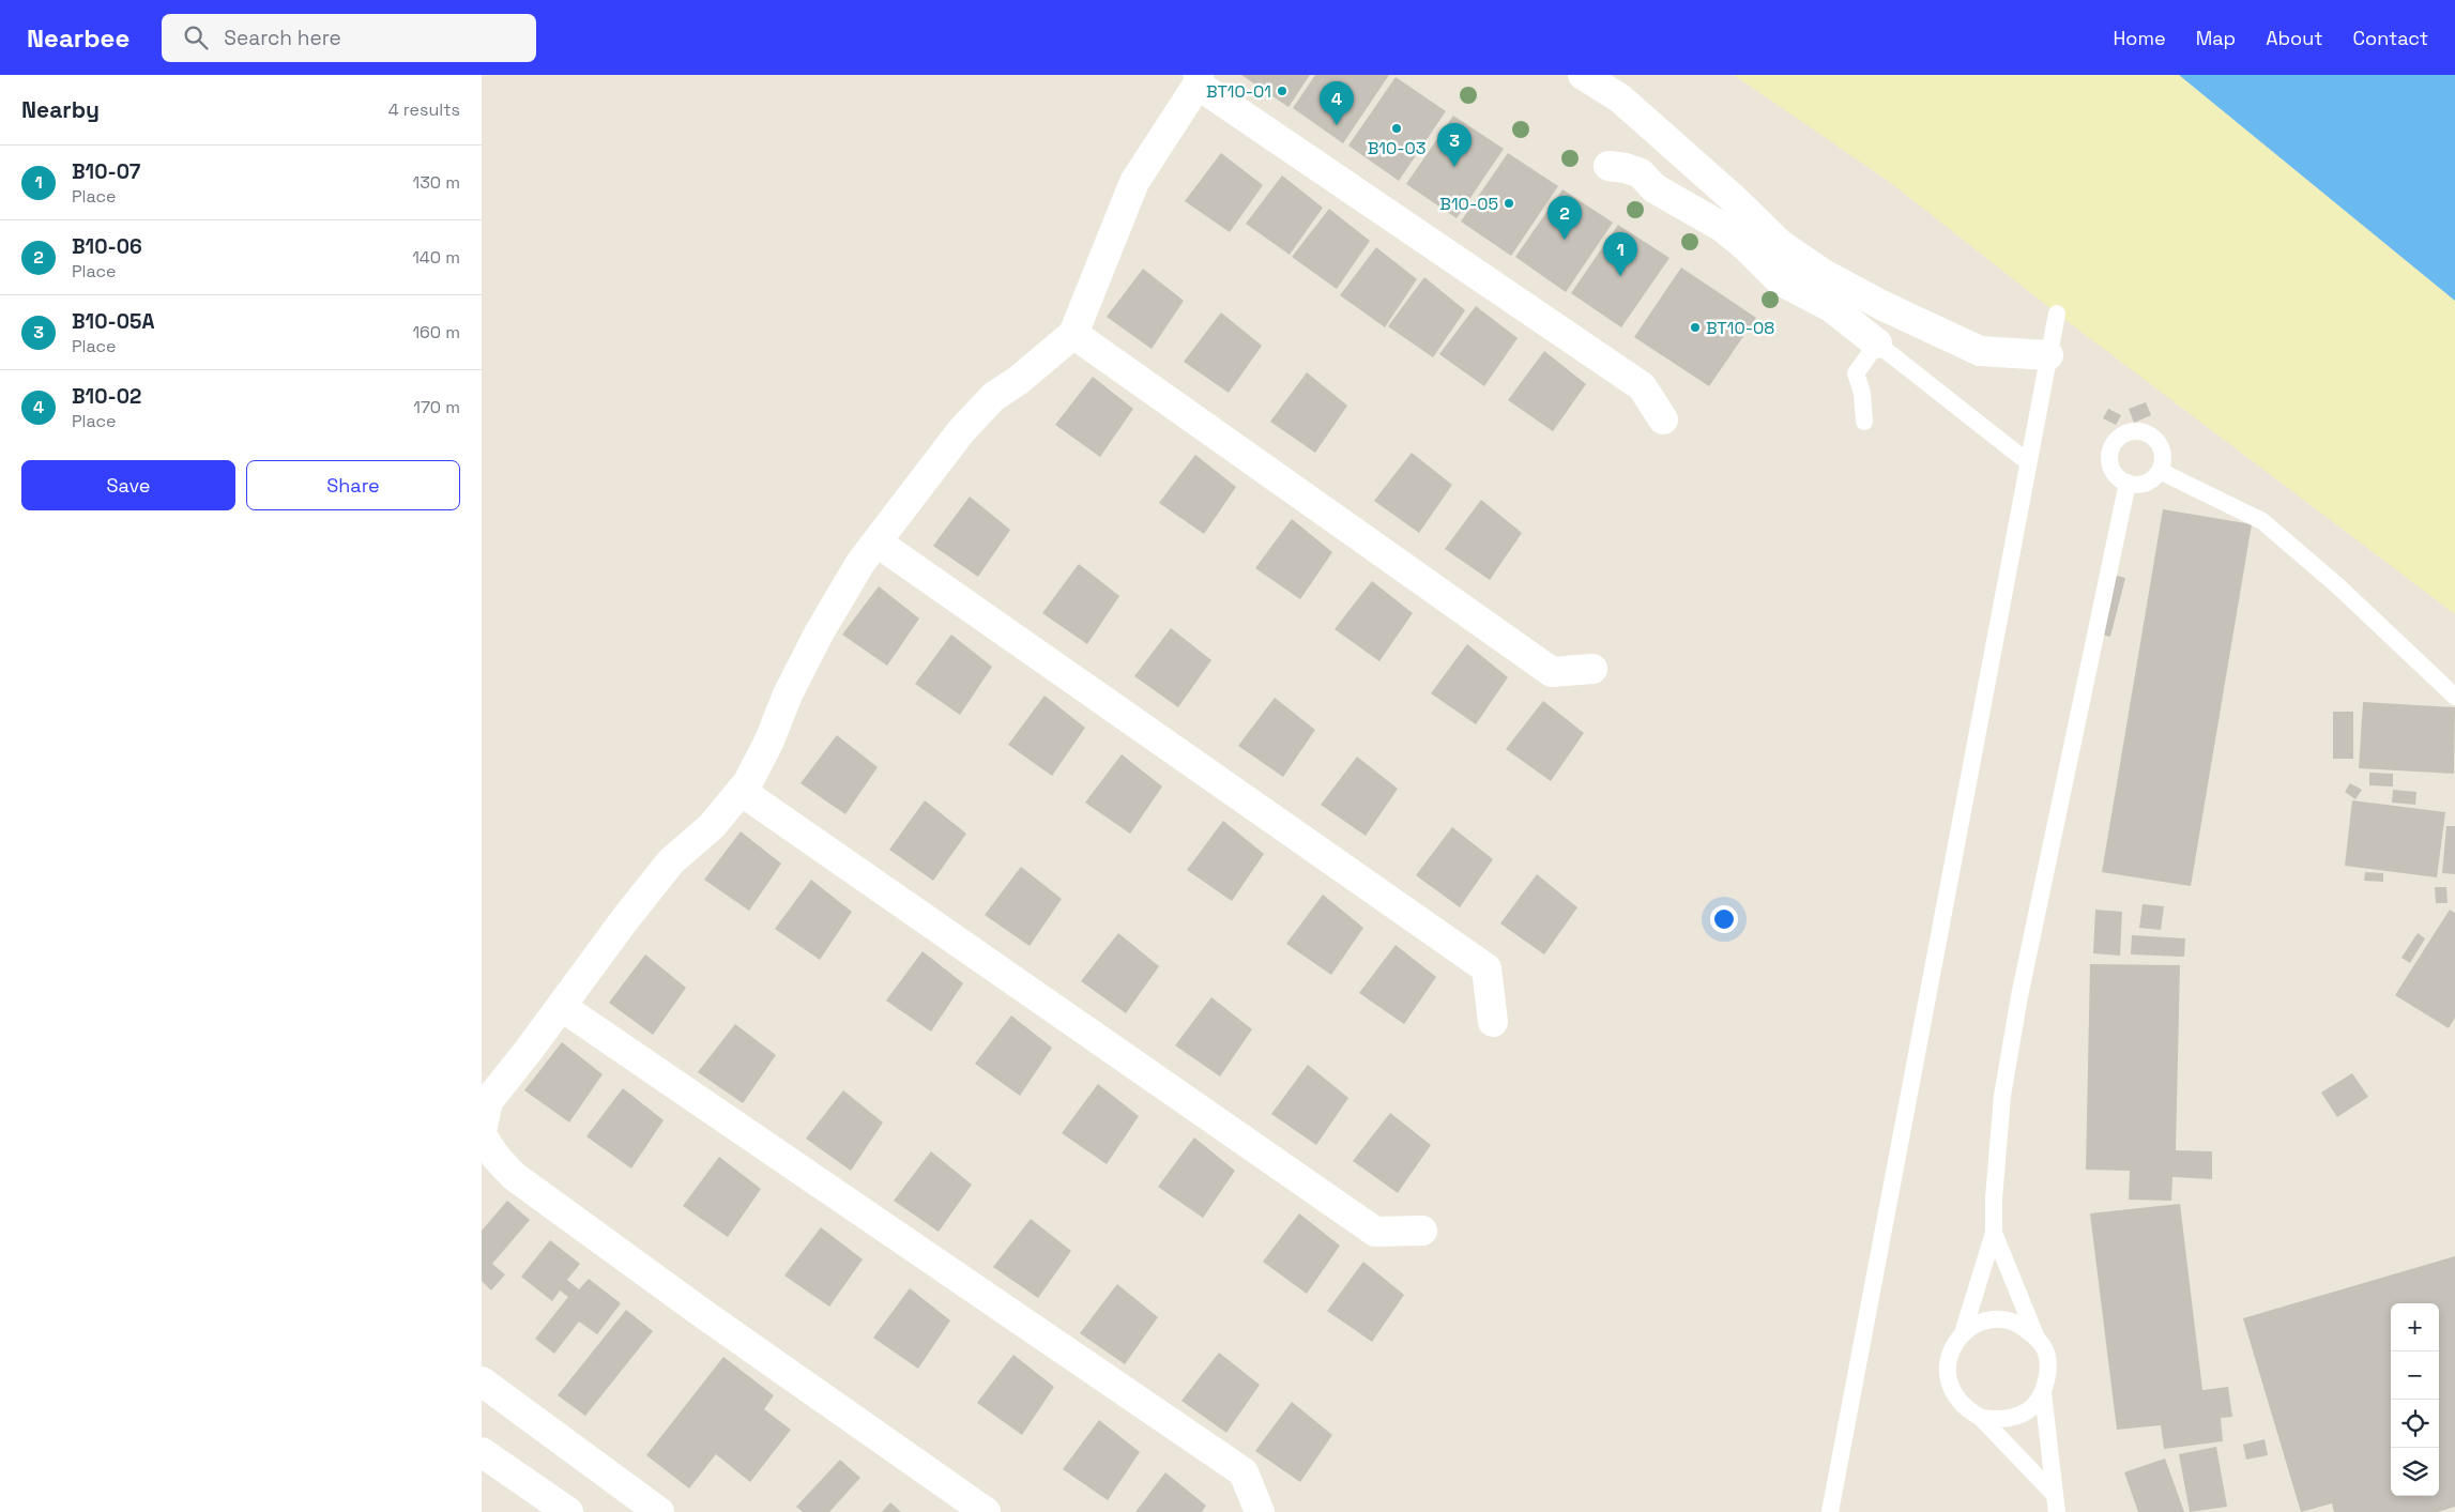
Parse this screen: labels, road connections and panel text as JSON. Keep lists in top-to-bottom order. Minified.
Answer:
{"places":["BT10-01","B10-03","B10-05","BT10-08"],"page":{"header":"Nearbee","search":"Search here","nav":["Home","Map","About","Contact"],"heading":["Nearby","4 results"],"pins":["4","3","2","1"],"list":[{"mark":"1","name":"B10-07","note":"Place","value":"130 m"},{"mark":"2","name":"B10-06","note":"Place","value":"140 m"},{"mark":"3","name":"B10-05A","note":"Place","value":"160 m"},{"mark":"4","name":"B10-02","note":"Place","value":"170 m"}],"buttons":["Save","Share"],"map_buttons":["+","−"]}}
